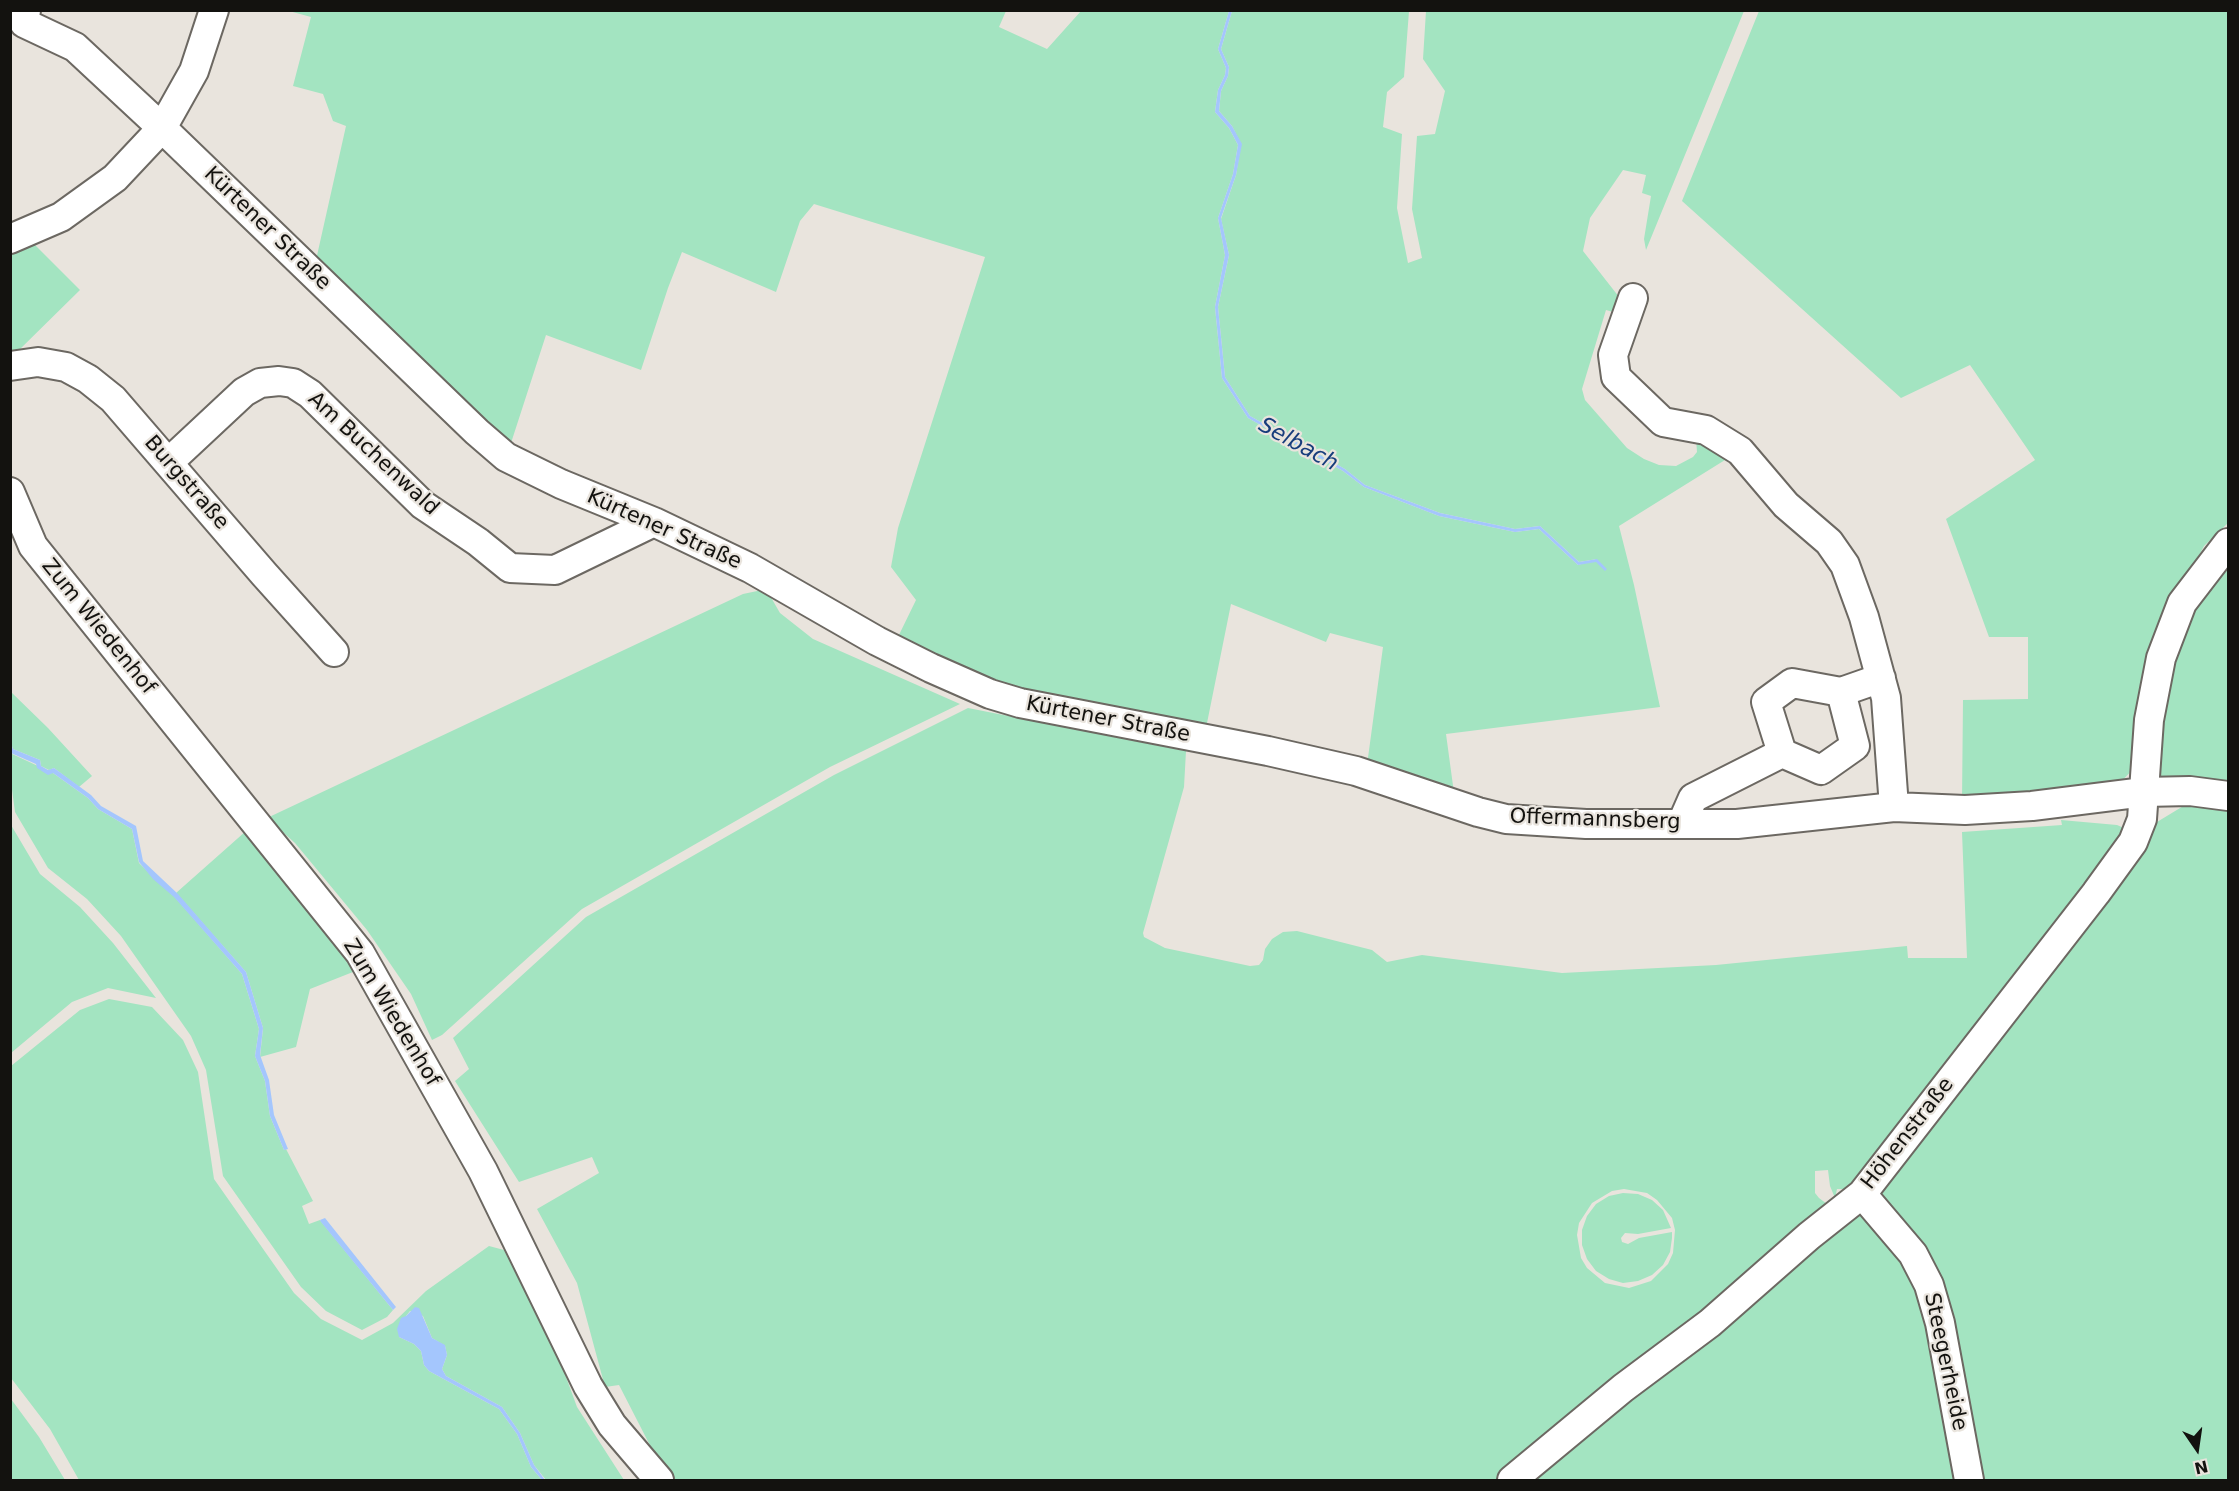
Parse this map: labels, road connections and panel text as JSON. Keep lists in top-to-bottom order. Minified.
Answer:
{"streets":{"street":["Kürtener Straße","Am Buchenwald","Burgstraße","Zum Wiedenhof","Offermannsberg","Höhenstraße","Steegerheide"]},"crossings":[["Kürtener Straße","Am Buchenwald"],["Kürtener Straße","Offermannsberg"],["Am Buchenwald","Burgstraße"],["Offermannsberg","Höhenstraße"],["Höhenstraße","Steegerheide"]],"water":["Selbach"],"north":"bottom"}
